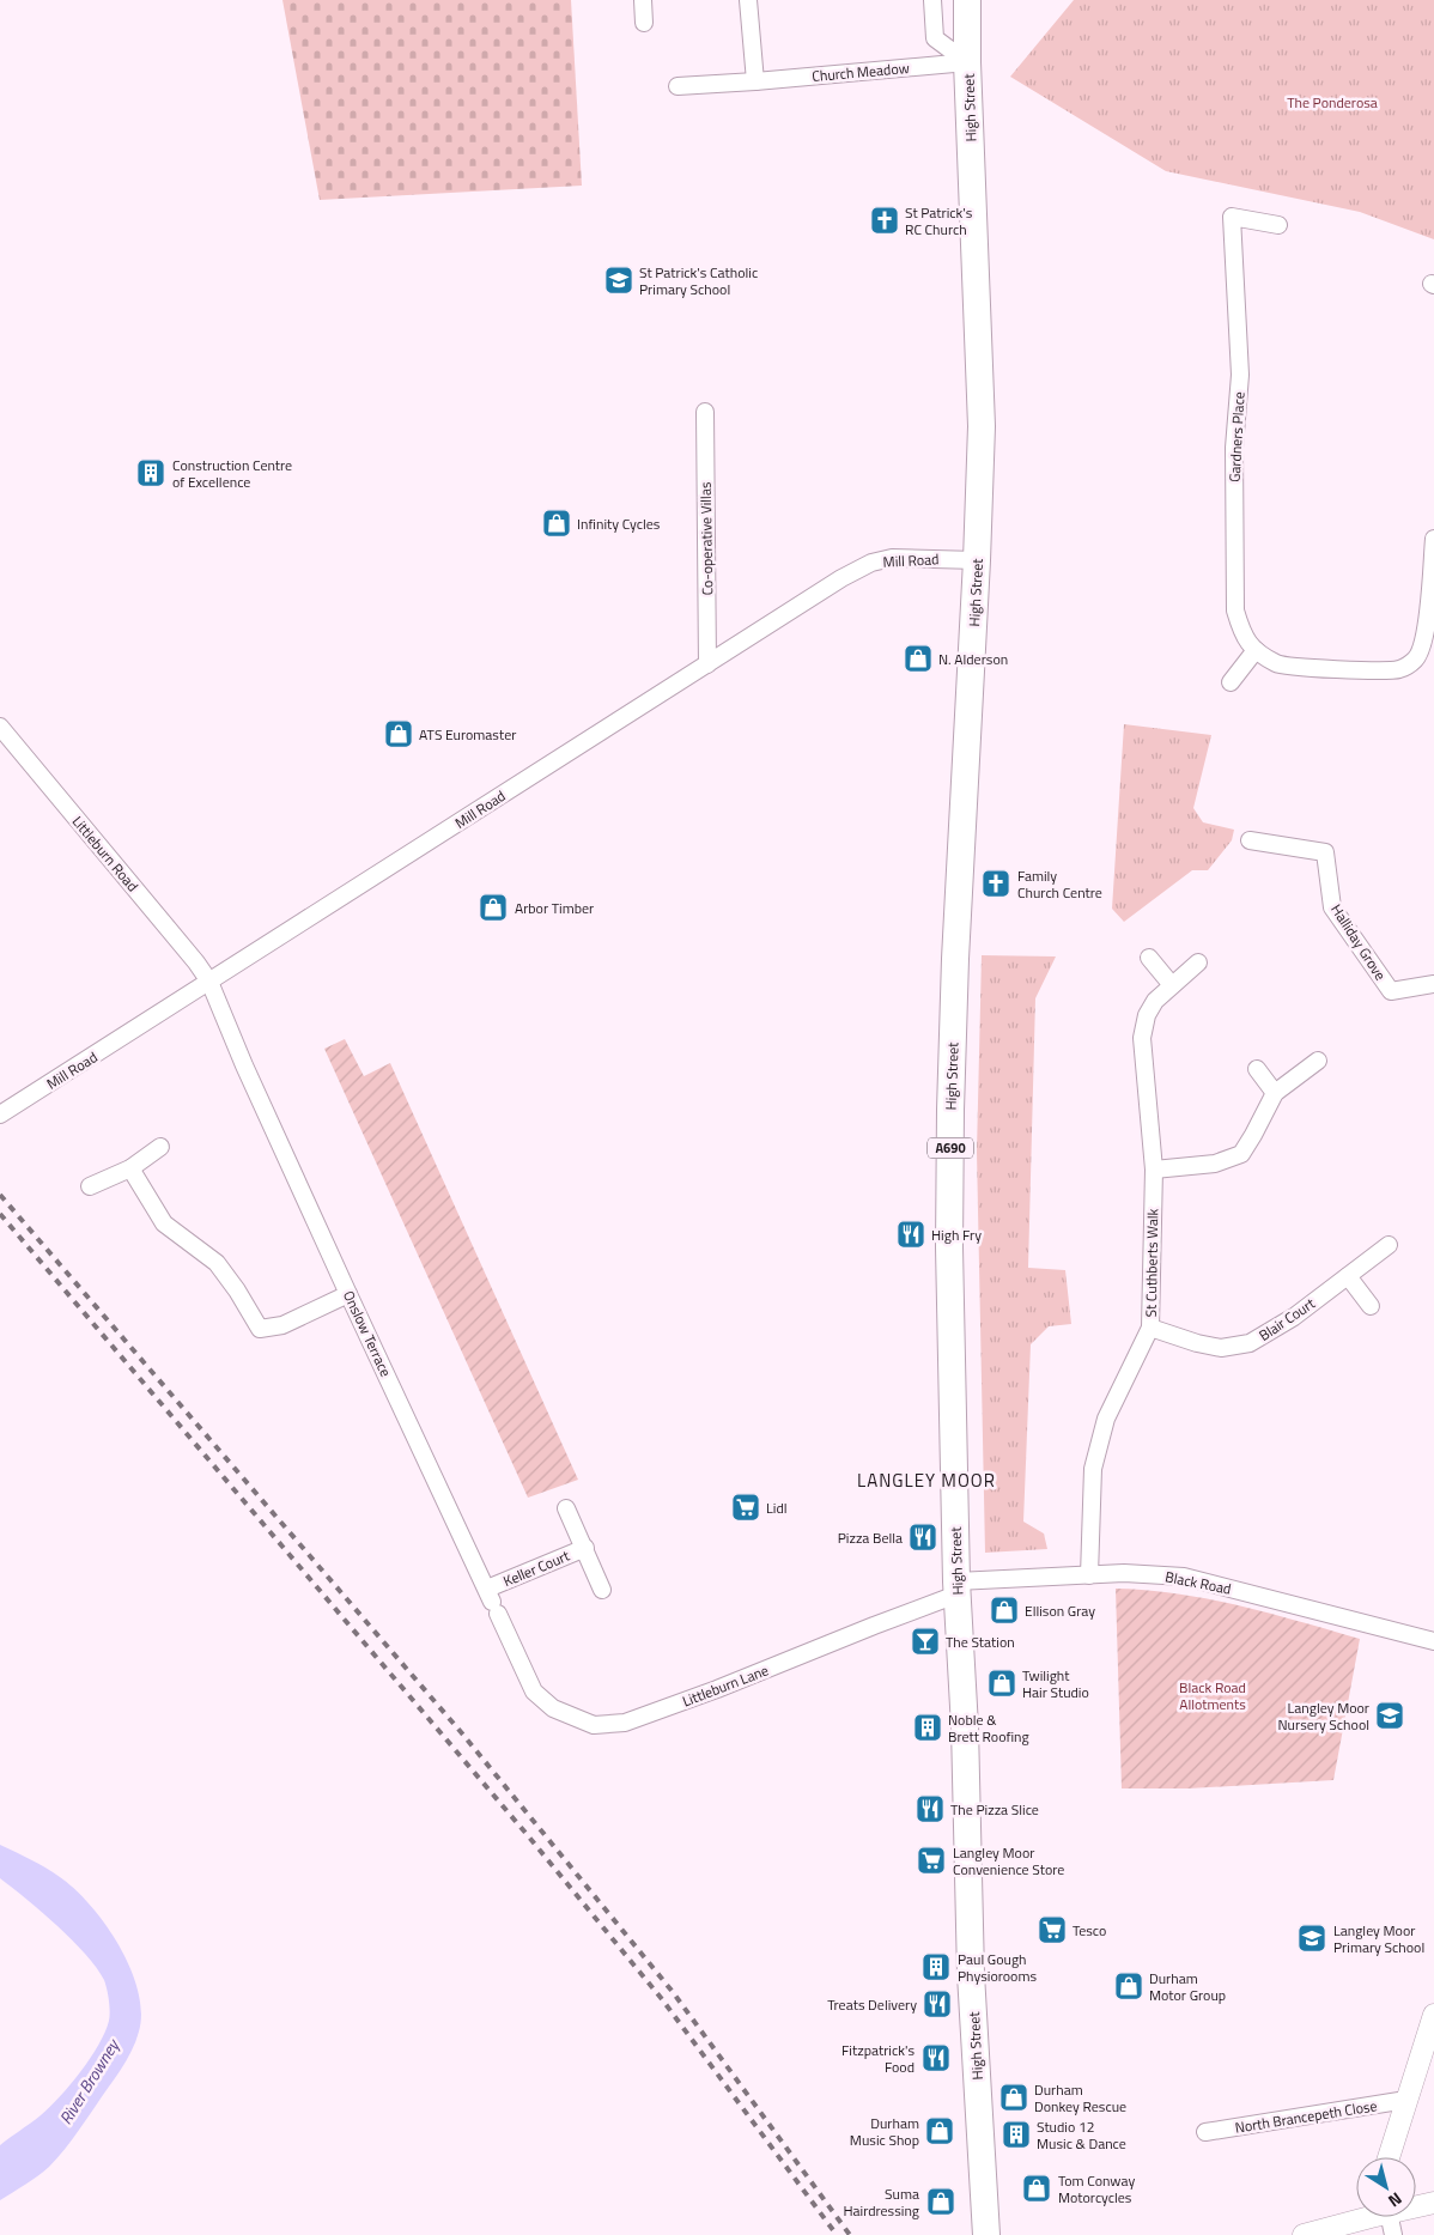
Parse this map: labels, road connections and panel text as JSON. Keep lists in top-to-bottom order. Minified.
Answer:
{"streets":{"main road":["High Street","A690"],"street":["Church Meadow","Gardners Place","Co-operative Villas","Mill Road","Littleburn Road","Halliday Grove","St Cuthberts Walk","Blair Court","Onslow Terrace","Keller Court","Black Road","Littleburn Lane","North Brancepeth Close"]},"crossings":[["Church Meadow","High Street"],["Church Meadow","A690"],["High Street","Mill Road"],["High Street","A690"],["High Street","Black Road"],["High Street","Littleburn Lane"],["Co-operative Villas","Mill Road"],["Mill Road","Littleburn Road"],["Mill Road","Onslow Terrace"],["Littleburn Road","Onslow Terrace"],["St Cuthberts Walk","Blair Court"],["St Cuthberts Walk","Black Road"],["Onslow Terrace","Keller Court"],["Onslow Terrace","Littleburn Lane"],["Black Road","Littleburn Lane"]],"districts":["LANGLEY MOOR"],"water":["River Browney"],"parks":["The Ponderosa","Black Road Allotments"],"places":{"church":["St Patrick's RC Church","Family Church Centre"],"school or university":["St Patrick's Catholic Primary School","Langley Moor Nursery School","Langley Moor Primary School"],"building":["Construction Centre of Excellence","Noble & Brett Roofing","Paul Gough Physiorooms","Studio 12 Music & Dance"],"shop":["Infinity Cycles","N. Alderson","ATS Euromaster","Arbor Timber","Ellison Gray","Twilight Hair Studio","Durham Motor Group","Durham Donkey Rescue","Durham Music Shop","Tom Conway Motorcycles","Suma Hairdressing"],"restaurant":["High Fry","Pizza Bella","The Pizza Slice","Treats Delivery","Fitzpatrick's Food"],"supermarket":["Lidl","Langley Moor Convenience Store","Tesco"],"bar":["The Station"]},"north":"bottom right"}
